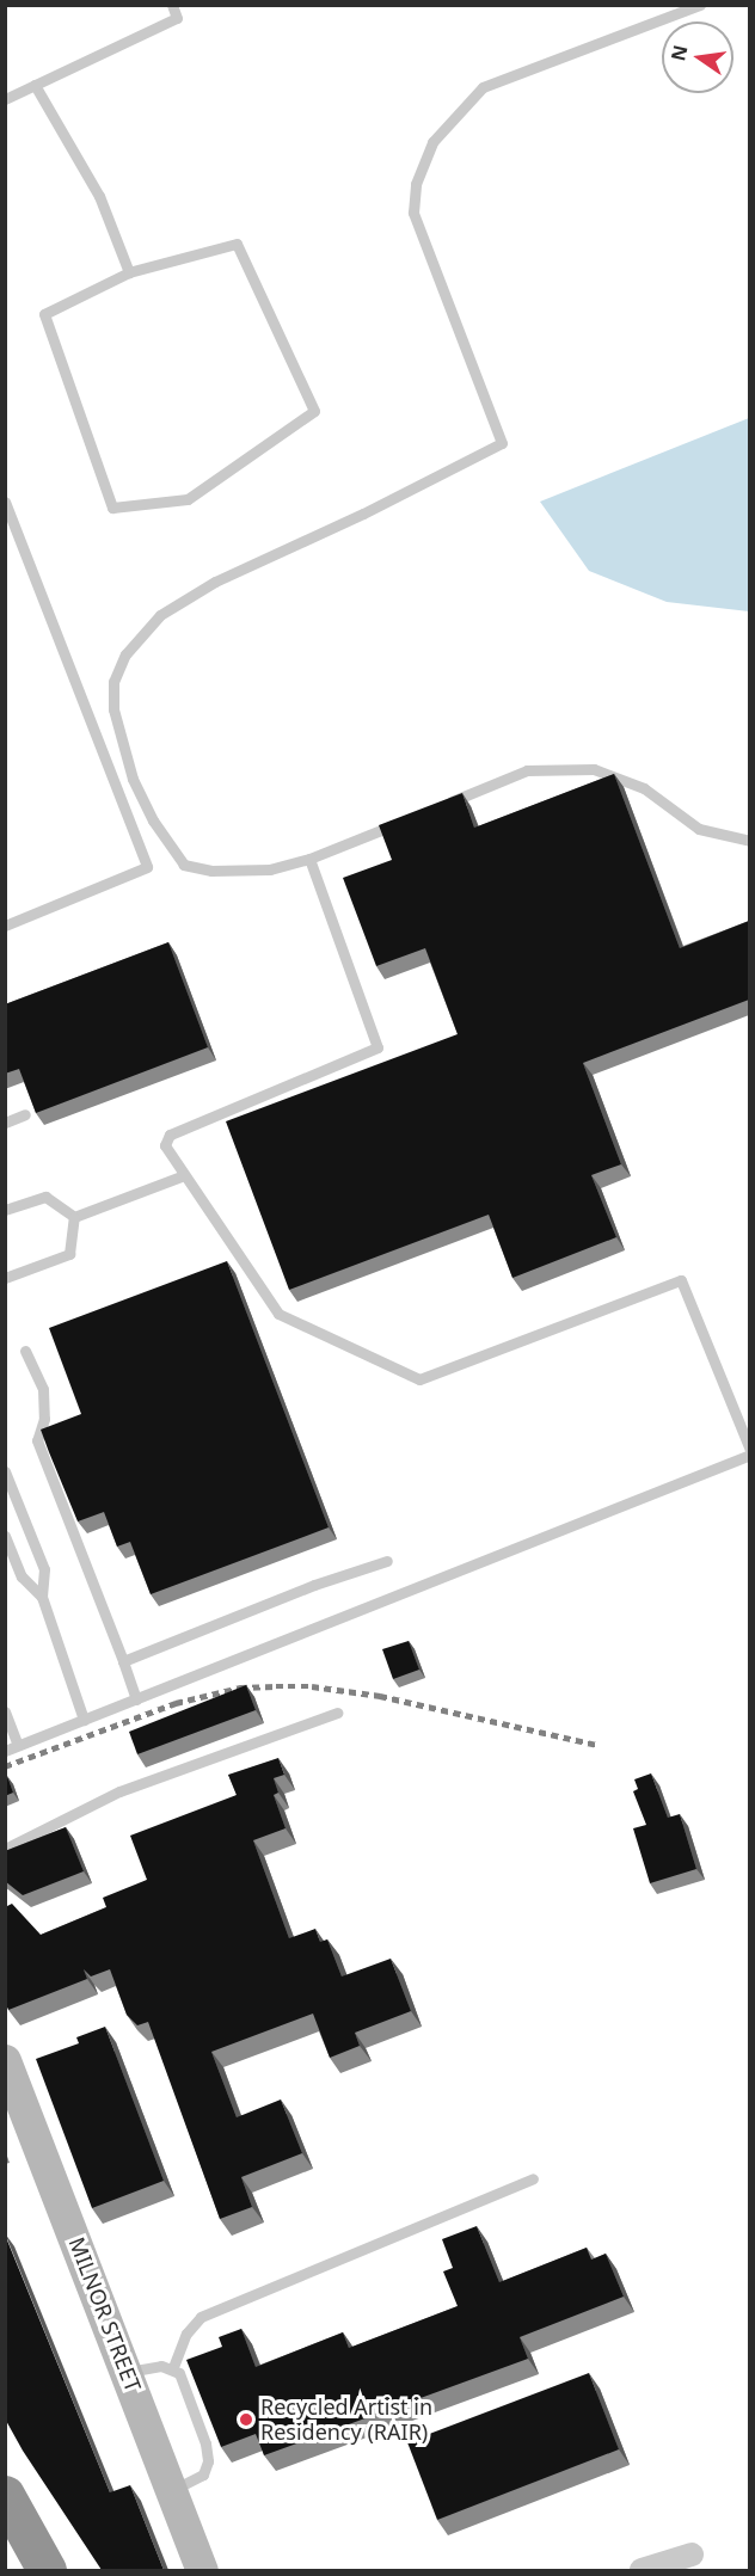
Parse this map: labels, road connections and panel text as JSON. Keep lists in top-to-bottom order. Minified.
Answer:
{"streets":{"main road":["MILNOR STREET"]},"places":["Recycled Artist in Residency (RAIR)"],"north":"left"}
